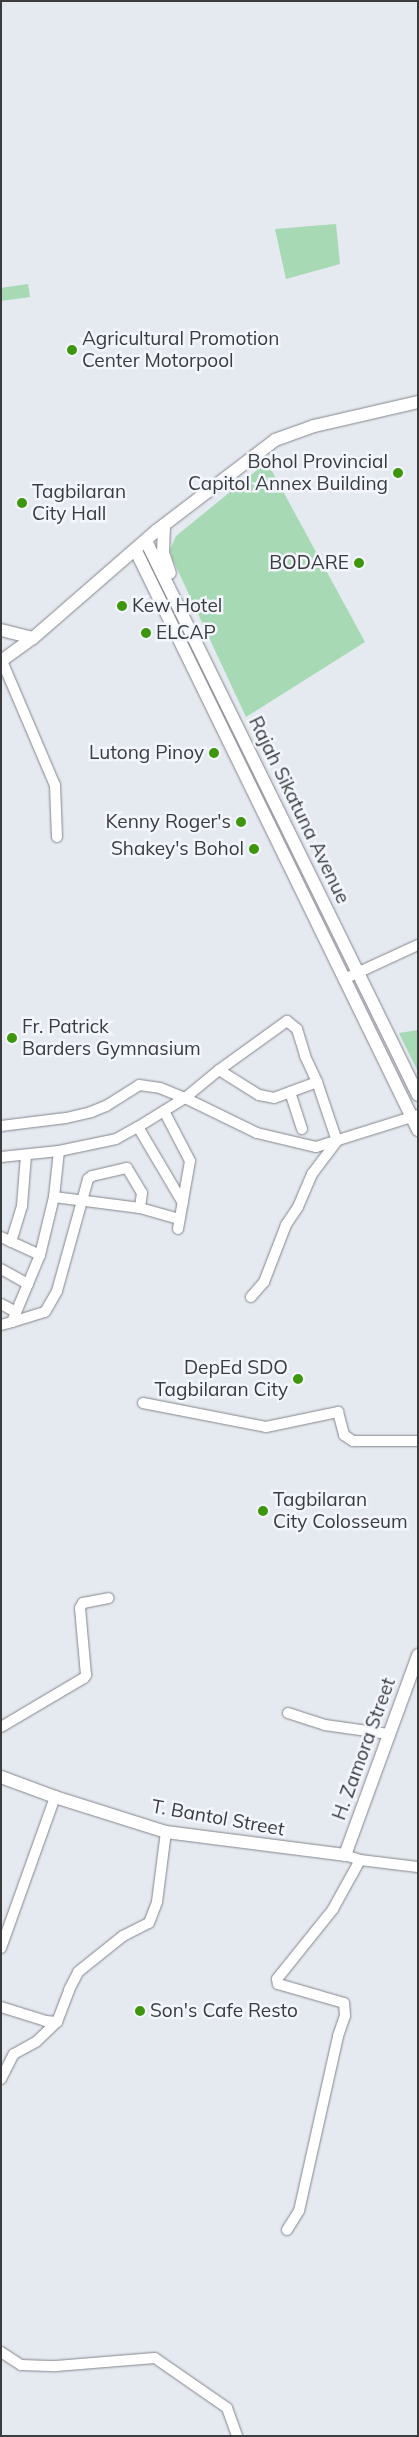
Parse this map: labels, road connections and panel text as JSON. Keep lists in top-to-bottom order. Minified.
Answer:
{"streets":{"main road":["Rajah Sikatuna Avenue","H. Zamora Street","T. Bantol Street"]},"crossings":[["H. Zamora Street","T. Bantol Street"]],"places":["Agricultural Promotion Center Motorpool","Bohol Provincial Capitol Annex Building","Tagbilaran City Hall","BODARE","Kew Hotel","ELCAP","Lutong Pinoy","Kenny Roger's","Shakey's Bohol","Fr. Patrick Barders Gymnasium","DepEd SDO Tagbilaran City","Tagbilaran City Colosseum","Son's Cafe Resto"]}
